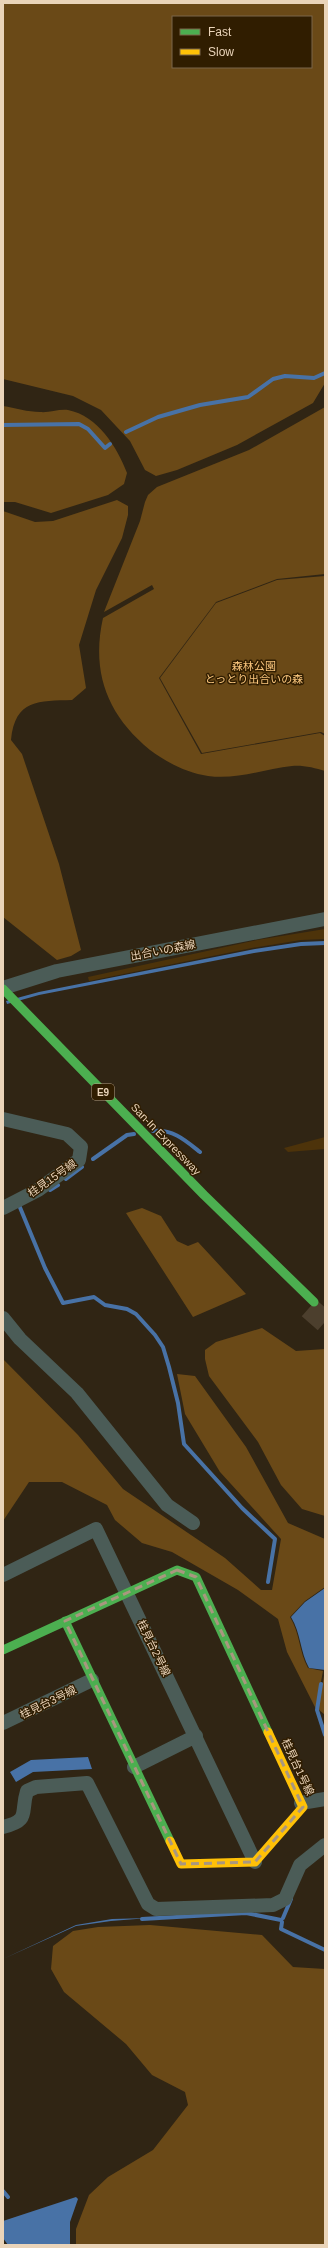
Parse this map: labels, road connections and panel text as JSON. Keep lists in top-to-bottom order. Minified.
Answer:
{"streets":{"main road":["E9","San-In Expressway","桂見台1号線"],"street":["出合いの森線","桂見15号線","桂見台2号線","桂見台3号線"]},"crossings":[["出合いの森線","San-In Expressway"],["桂見台2号線","桂見台1号線"]],"parks":["森林公園 とっとり出合いの森"],"legend":["Fast","Slow"]}
